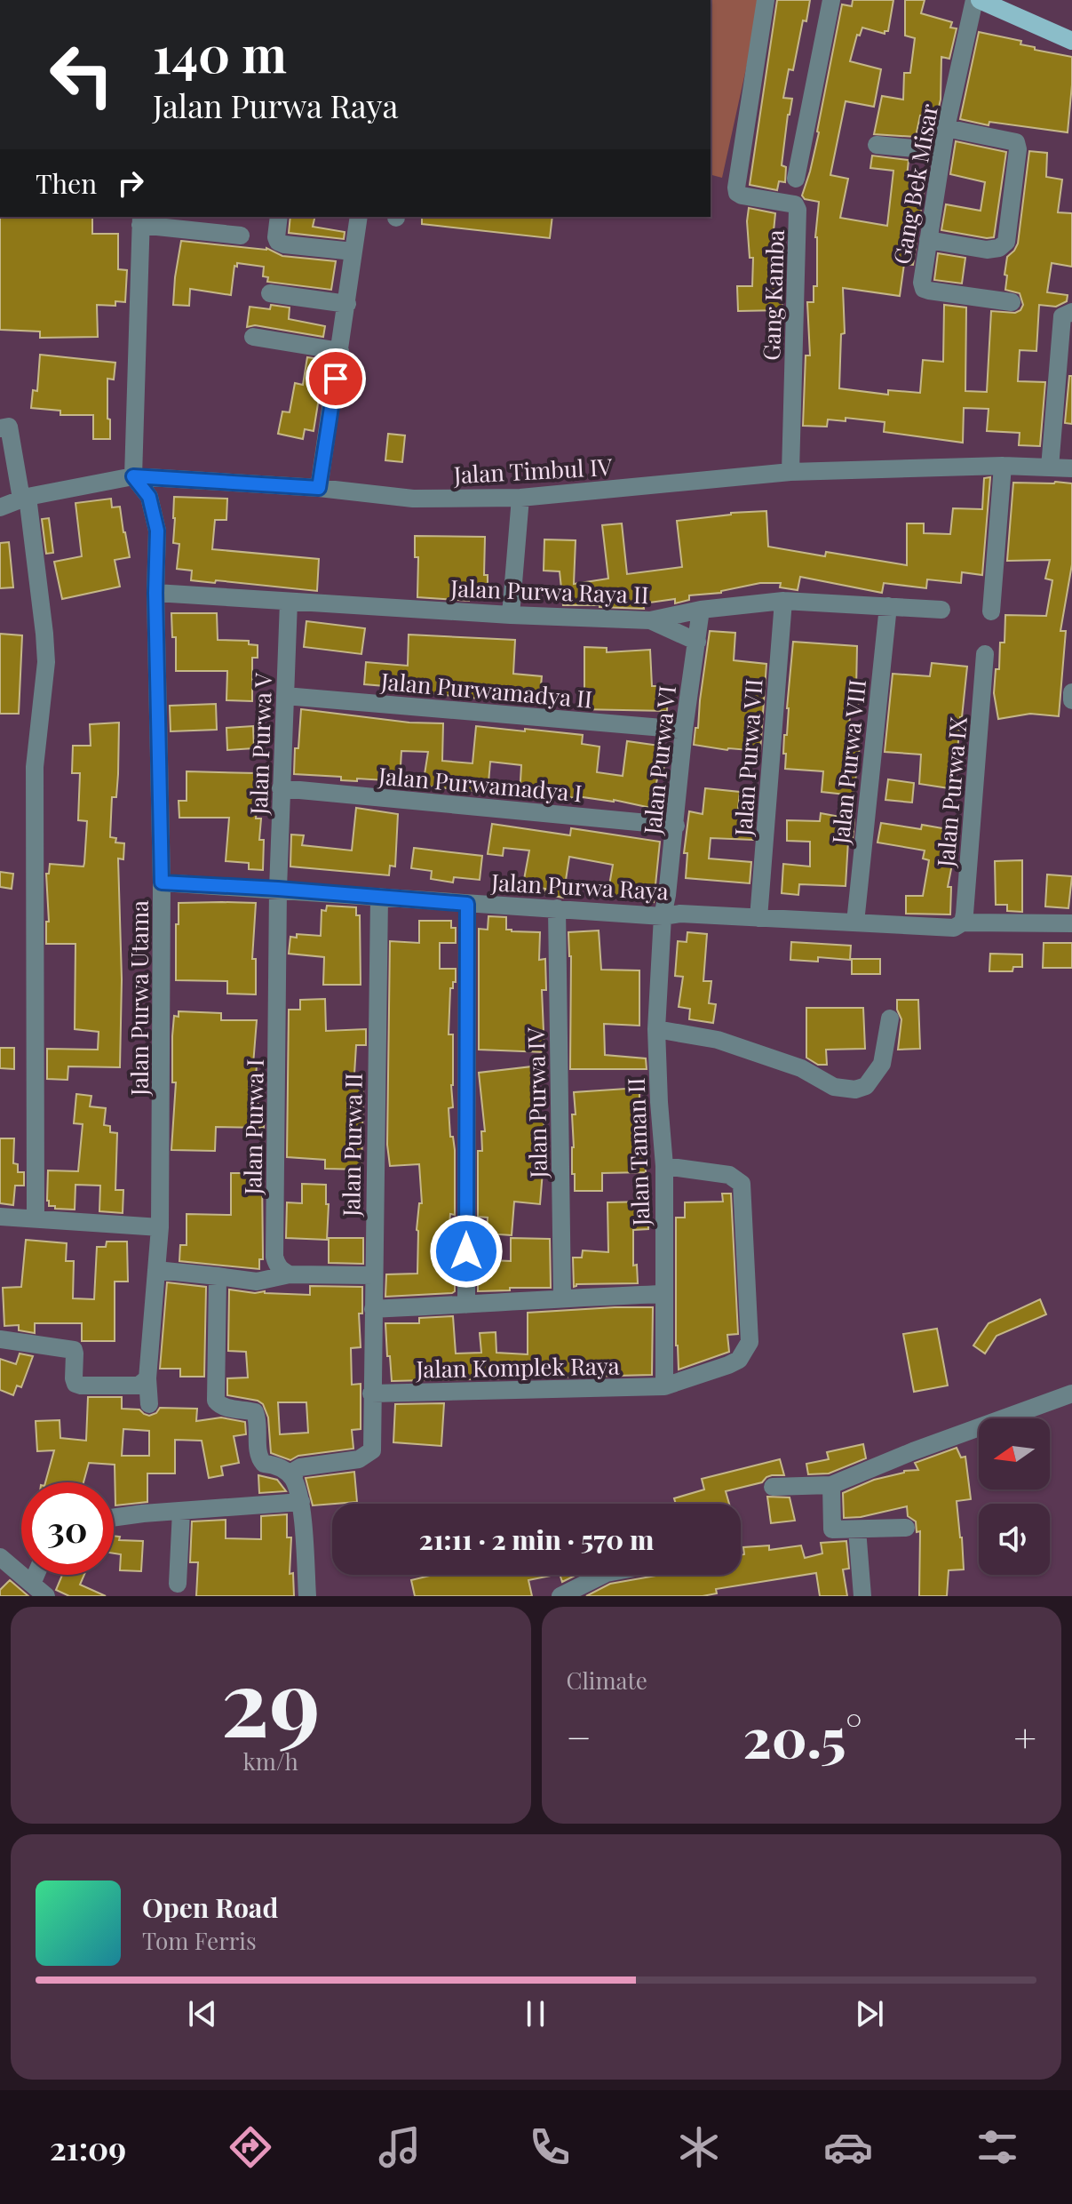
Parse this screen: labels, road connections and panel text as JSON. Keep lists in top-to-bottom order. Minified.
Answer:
{"streets":{"street":["Gang Bek Misar","Gang Kamba","Jalan Timbul IV","Jalan Purwa Raya II","Jalan Purwamadya II","Jalan Purwa V","Jalan Purwa VII","Jalan Purwa VI","Jalan Purwa VIII","Jalan Purwamadya I","Jalan Purwa IX","Jalan Purwa Raya","Jalan Purwa Utama","Jalan Purwa IV","Jalan Purwa I","Jalan Purwa II","Jalan Taman II","Jalan Komplek Raya"]},"crossings":[["Gang Kamba","Jalan Timbul IV"],["Jalan Timbul IV","Jalan Purwa Utama"],["Jalan Purwa Raya II","Jalan Purwa V"],["Jalan Purwa Raya II","Jalan Purwa VII"],["Jalan Purwa Raya II","Jalan Purwa VI"],["Jalan Purwa Raya II","Jalan Purwa VIII"],["Jalan Purwa Raya II","Jalan Purwa Utama"],["Jalan Purwamadya II","Jalan Purwa V"],["Jalan Purwamadya II","Jalan Purwa VI"],["Jalan Purwa V","Jalan Purwamadya I"],["Jalan Purwa V","Jalan Purwa Raya"],["Jalan Purwa V","Jalan Purwa I"],["Jalan Purwa VII","Jalan Purwa Raya"],["Jalan Purwa VI","Jalan Purwamadya I"],["Jalan Purwa VI","Jalan Purwa Raya"],["Jalan Purwa VI","Jalan Taman II"],["Jalan Purwa VIII","Jalan Purwa Raya"],["Jalan Purwa IX","Jalan Purwa Raya"],["Jalan Purwa Raya","Jalan Purwa Utama"],["Jalan Purwa Raya","Jalan Purwa IV"],["Jalan Purwa Raya","Jalan Purwa I"],["Jalan Purwa Raya","Jalan Purwa II"],["Jalan Purwa Raya","Jalan Taman II"],["Jalan Purwa II","Jalan Komplek Raya"],["Jalan Taman II","Jalan Komplek Raya"]],"north":"left","page":{"turn":["140 m","Jalan Purwa Raya"],"then":"Then","limit":"30","trip":"21:11 · 2 min · 570 m","tile":[["29","km/h"],"Climate"],"heat":["−","20.5°","+"],"song":["Open Road","Tom Ferris"],"tabs":"21:09"}}
